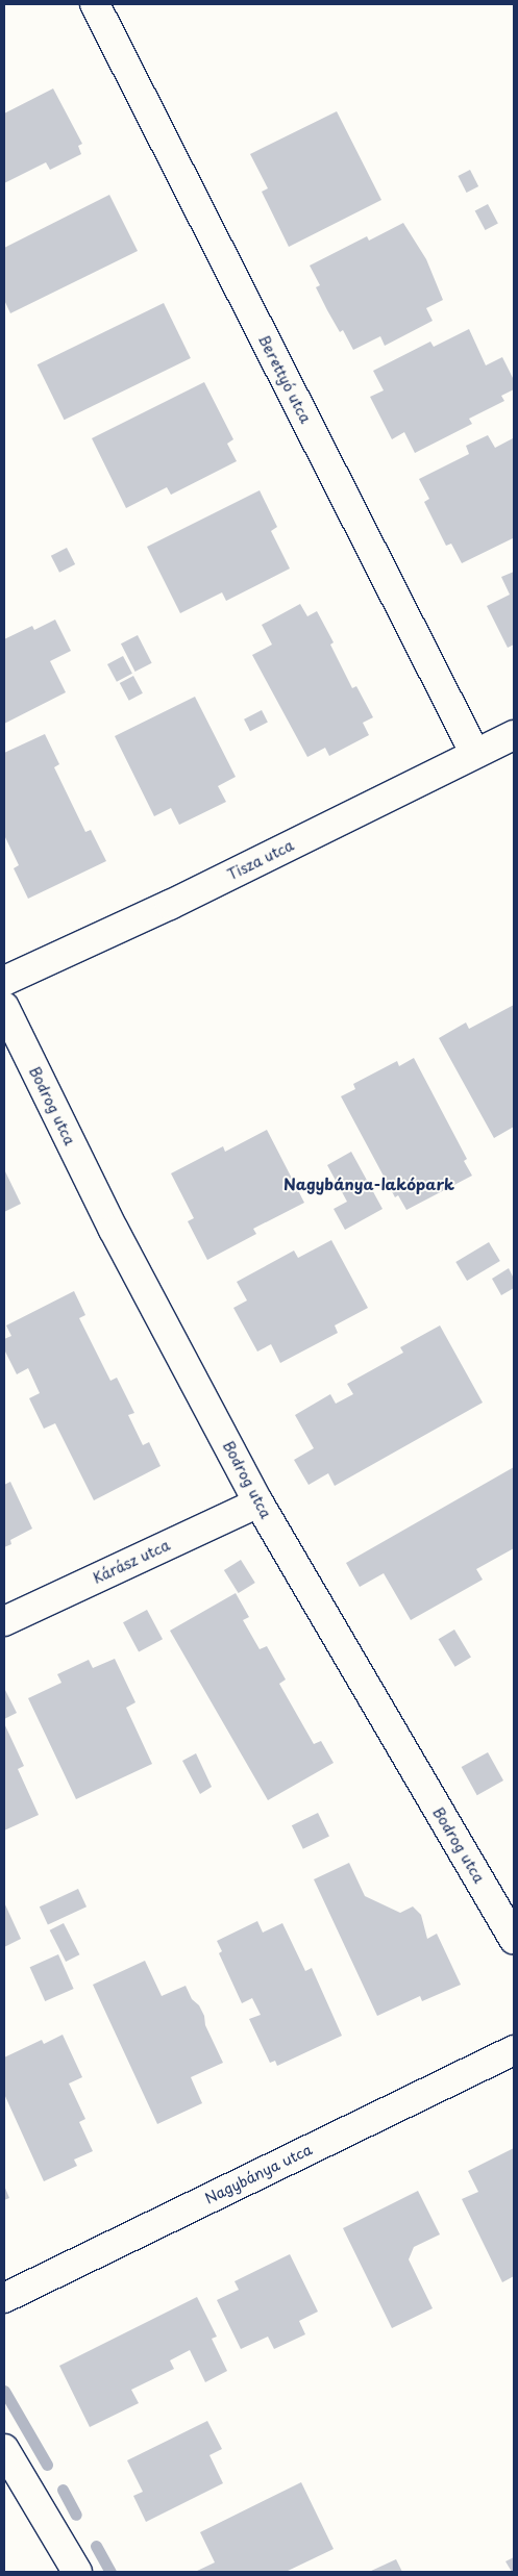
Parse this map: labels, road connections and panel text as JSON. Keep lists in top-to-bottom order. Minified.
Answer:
{"streets":{"street":["Berettyó utca","Tisza utca","Bodrog utca","Kárász utca","Nagybánya utca"]},"crossings":[["Berettyó utca","Tisza utca"],["Bodrog utca","Kárász utca"]],"districts":["Nagybánya-lakópark"]}
